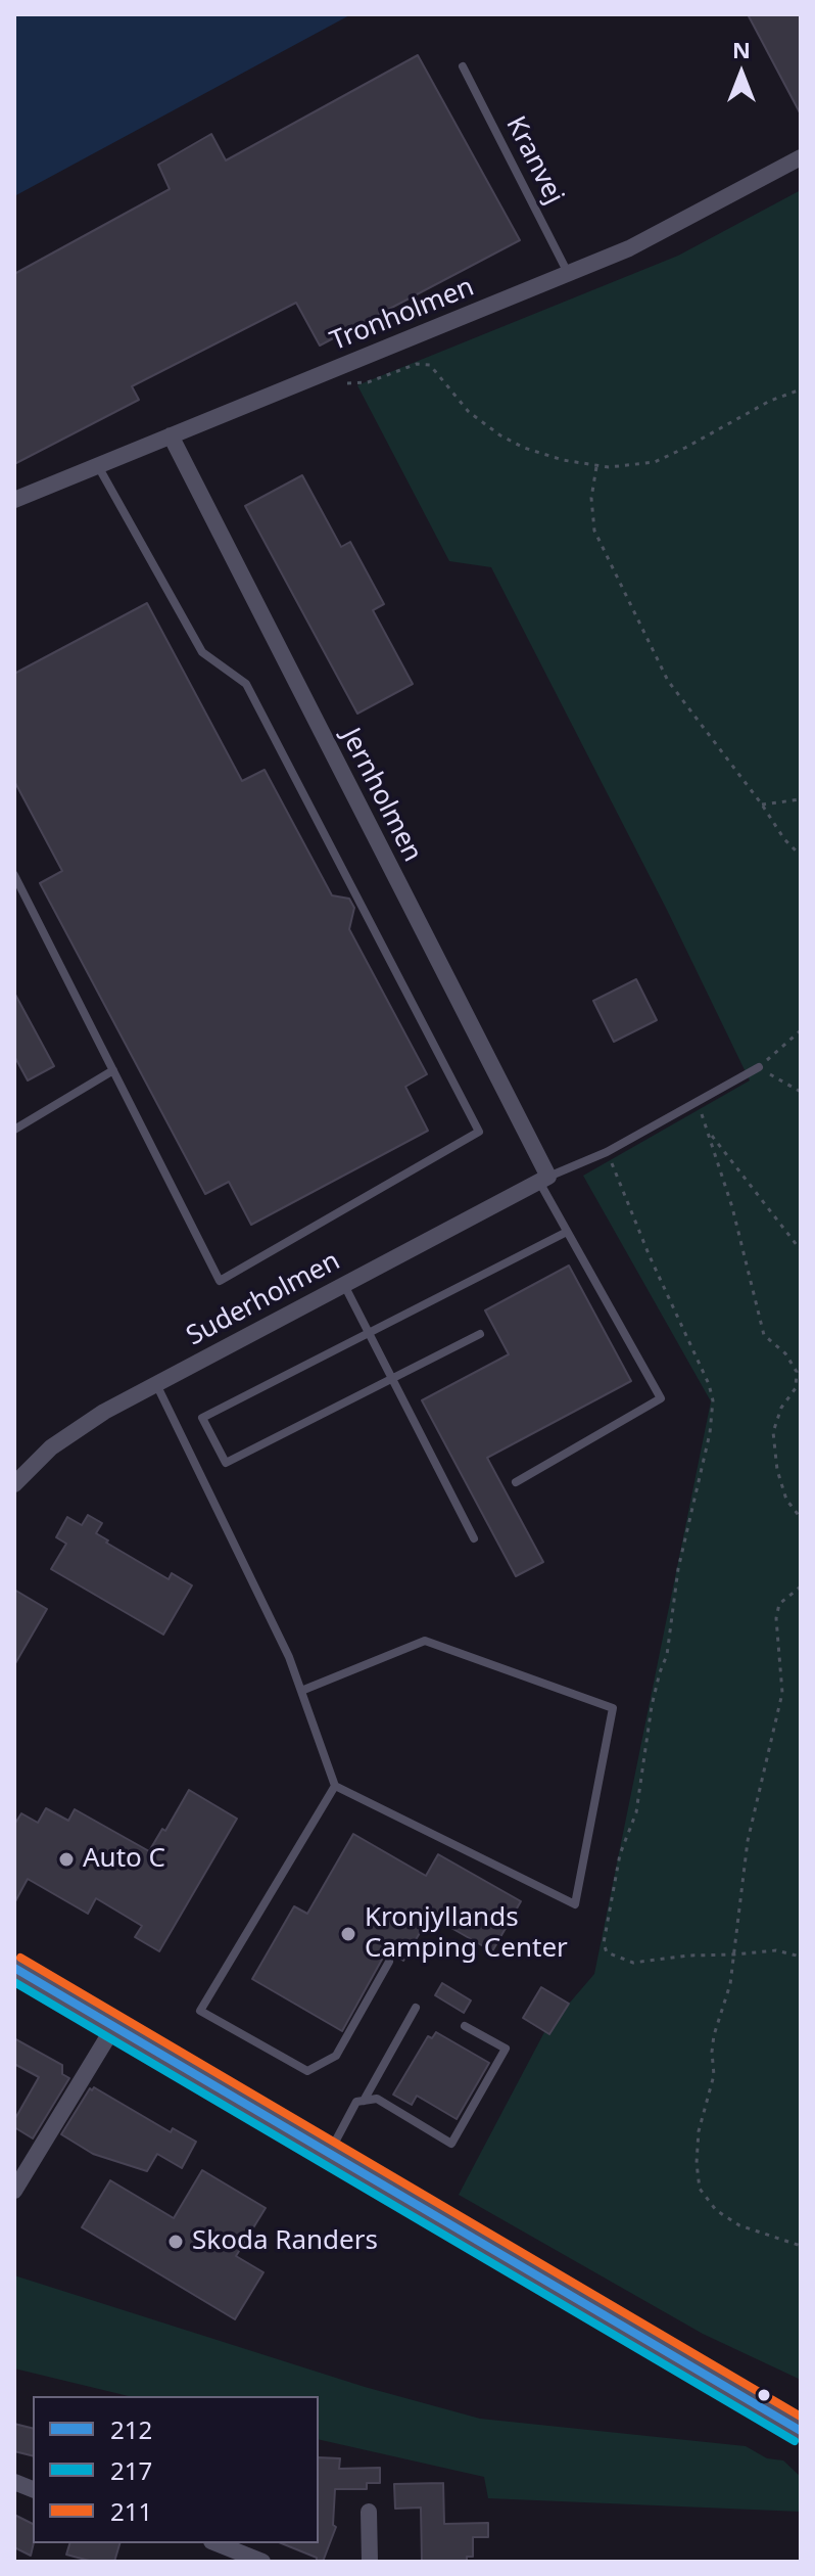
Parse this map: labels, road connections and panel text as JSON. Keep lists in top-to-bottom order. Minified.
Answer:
{"streets":{"street":["Tronholmen","Jernholmen","Suderholmen"],"lane":["Kranvej"]},"crossings":[["Kranvej","Tronholmen"],["Tronholmen","Jernholmen"],["Jernholmen","Suderholmen"]],"places":["Auto C","Kronjyllands Camping Center","Skoda Randers"],"lines":["transit line 211","transit line 212","transit line 217"],"legend":["212","217","211"],"north":"top"}
